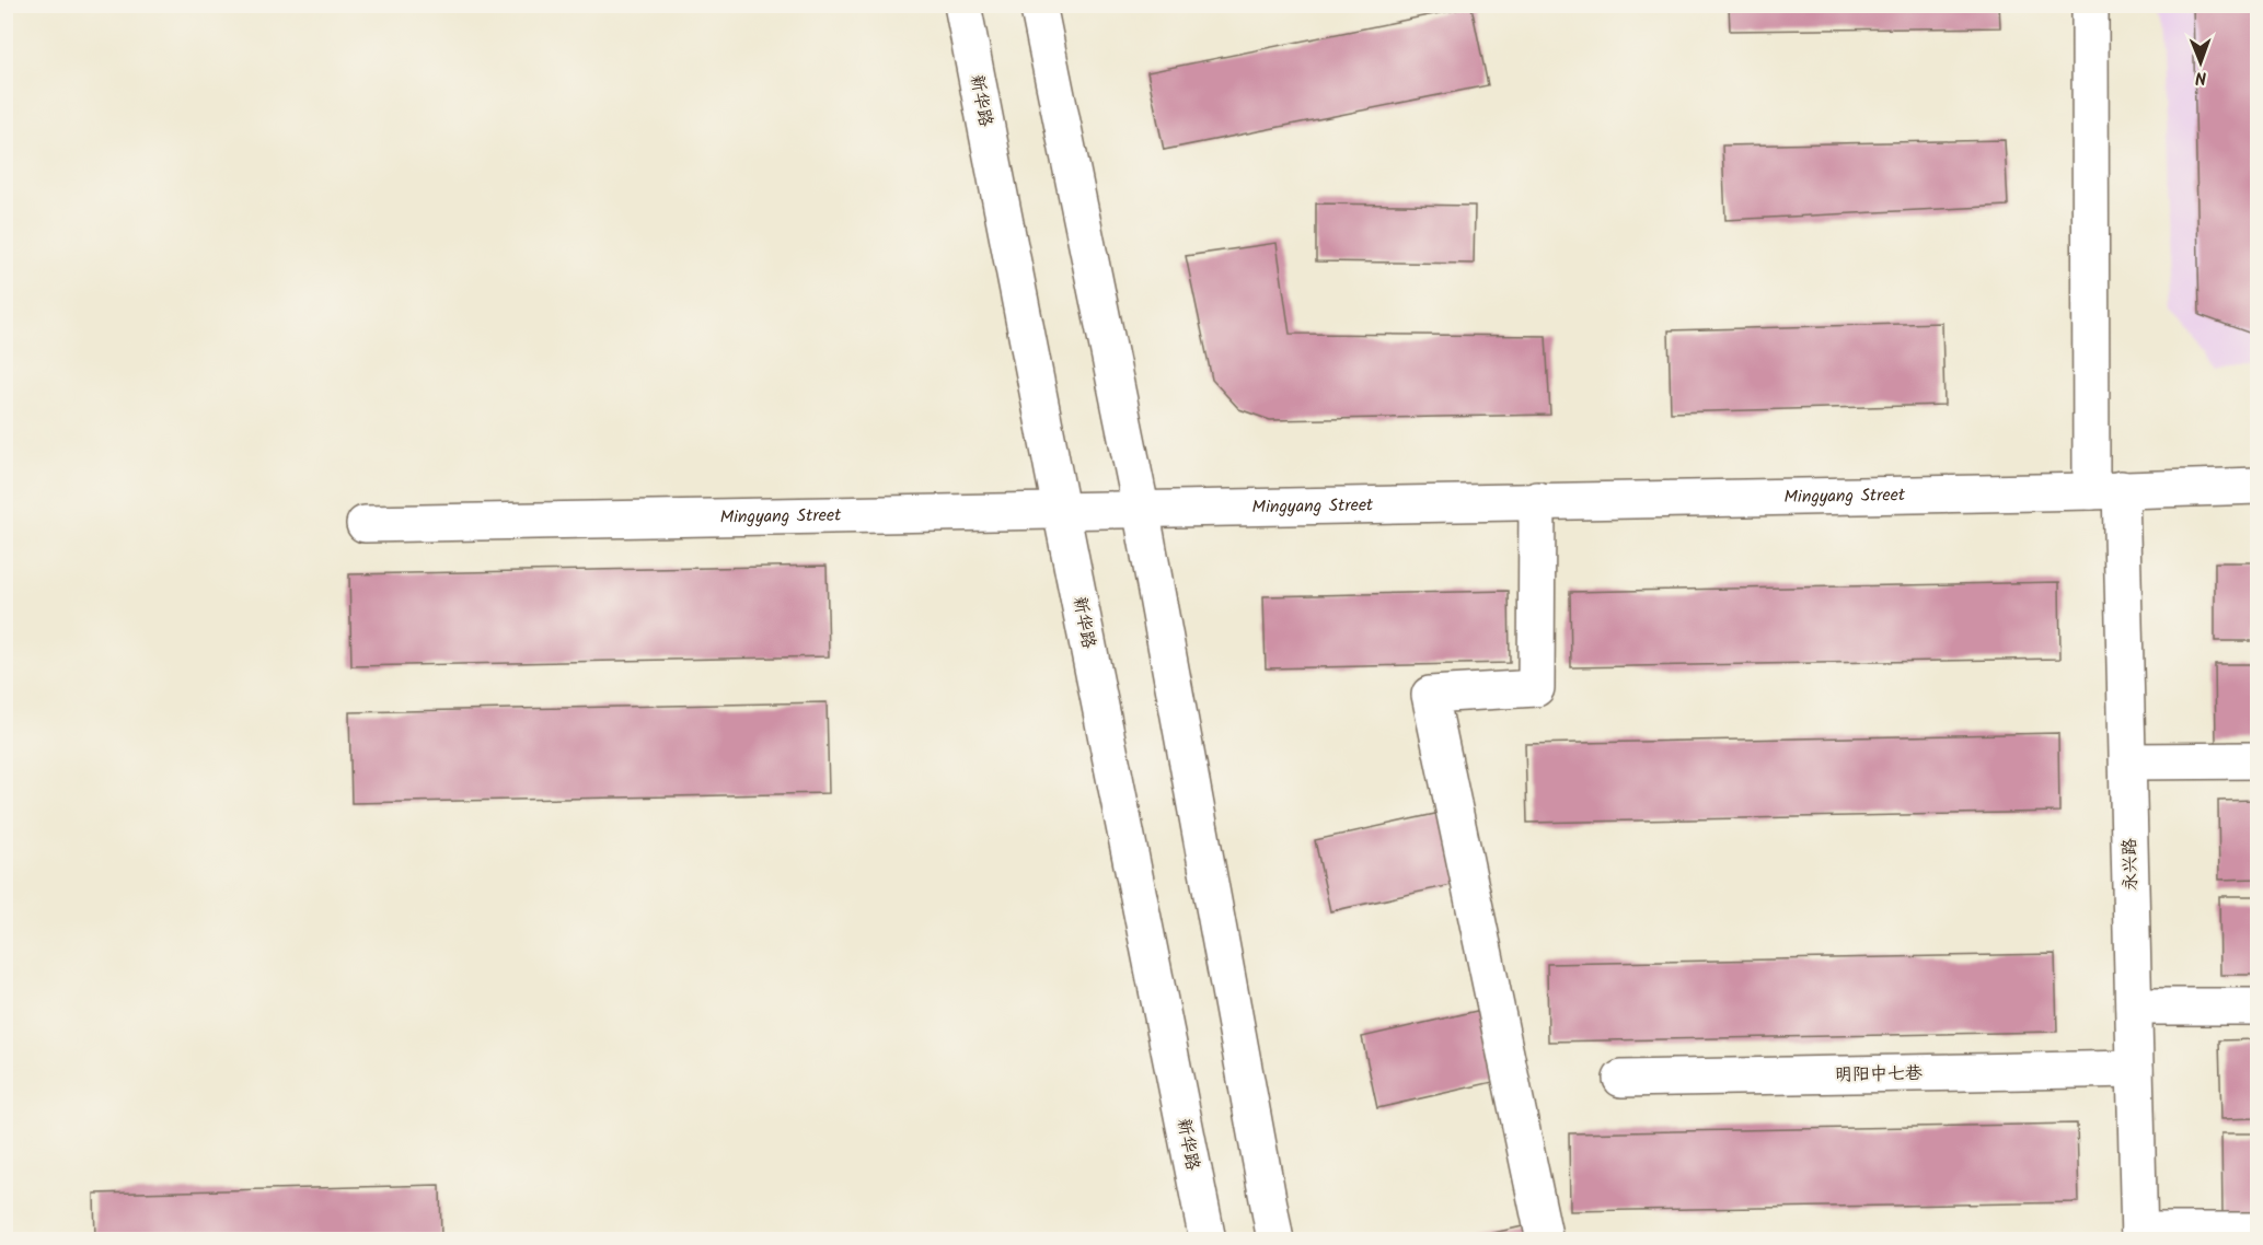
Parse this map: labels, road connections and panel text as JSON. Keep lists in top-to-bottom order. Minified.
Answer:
{"streets":{"street":["新华路","Mingyang Street","永兴路","明阳中七巷"]},"crossings":[["新华路","Mingyang Street"],["Mingyang Street","永兴路"],["永兴路","明阳中七巷"]],"north":"bottom"}
